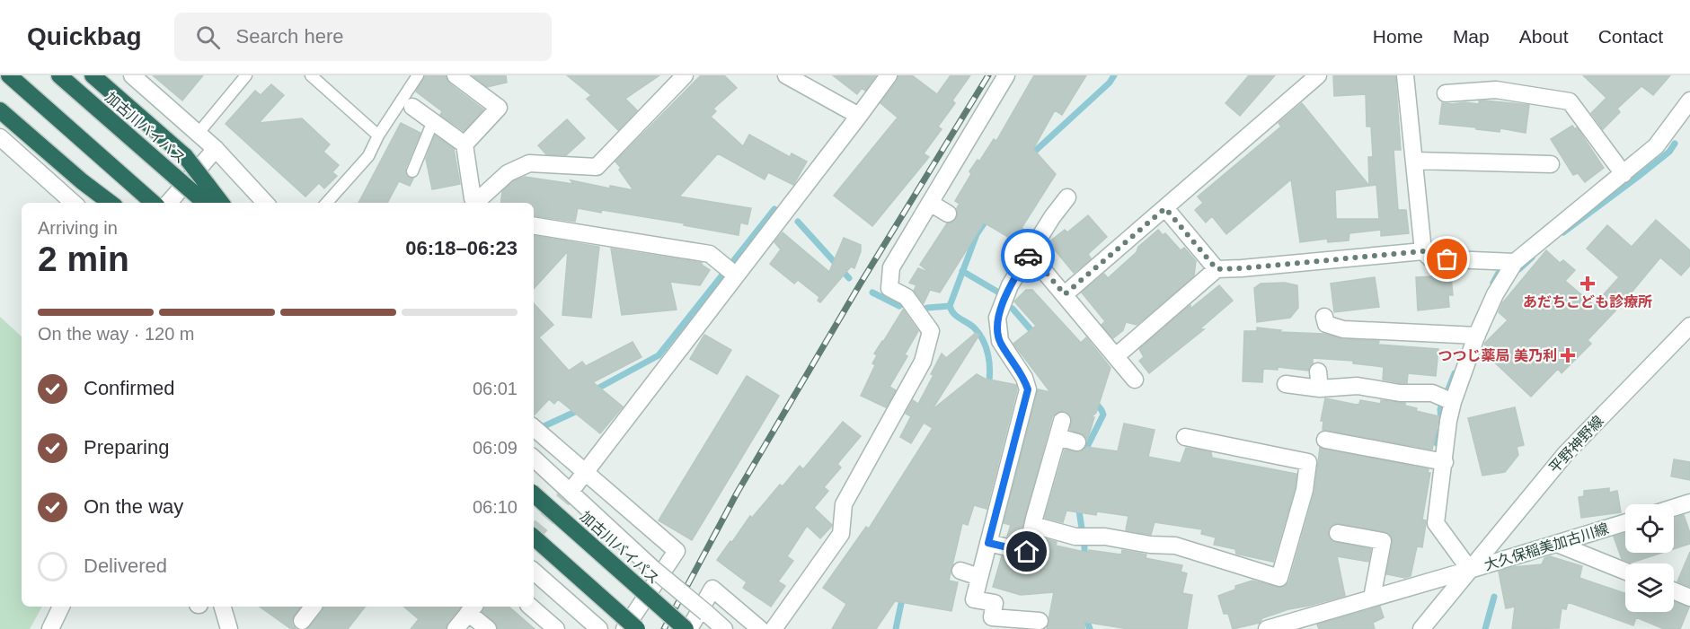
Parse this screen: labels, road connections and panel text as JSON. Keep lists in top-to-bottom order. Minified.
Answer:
{"streets":{"highway":["加古川バイパス"],"street":["平野神野線","大久保稲美加古川線"]},"crossings":[["平野神野線","大久保稲美加古川線"]],"places":{"health":["あだちこども診療所","つつじ薬局 美乃利"]},"page":{"header":"Quickbag","search":"Search here","nav":["Home","Map","About","Contact"],"heading":["2 min","Arriving in","06:18–06:23"],"bar":"On the way · 120 m","list":[["Confirmed","06:01"],["Preparing","06:09"],["On the way","06:10"],"Delivered"]}}
